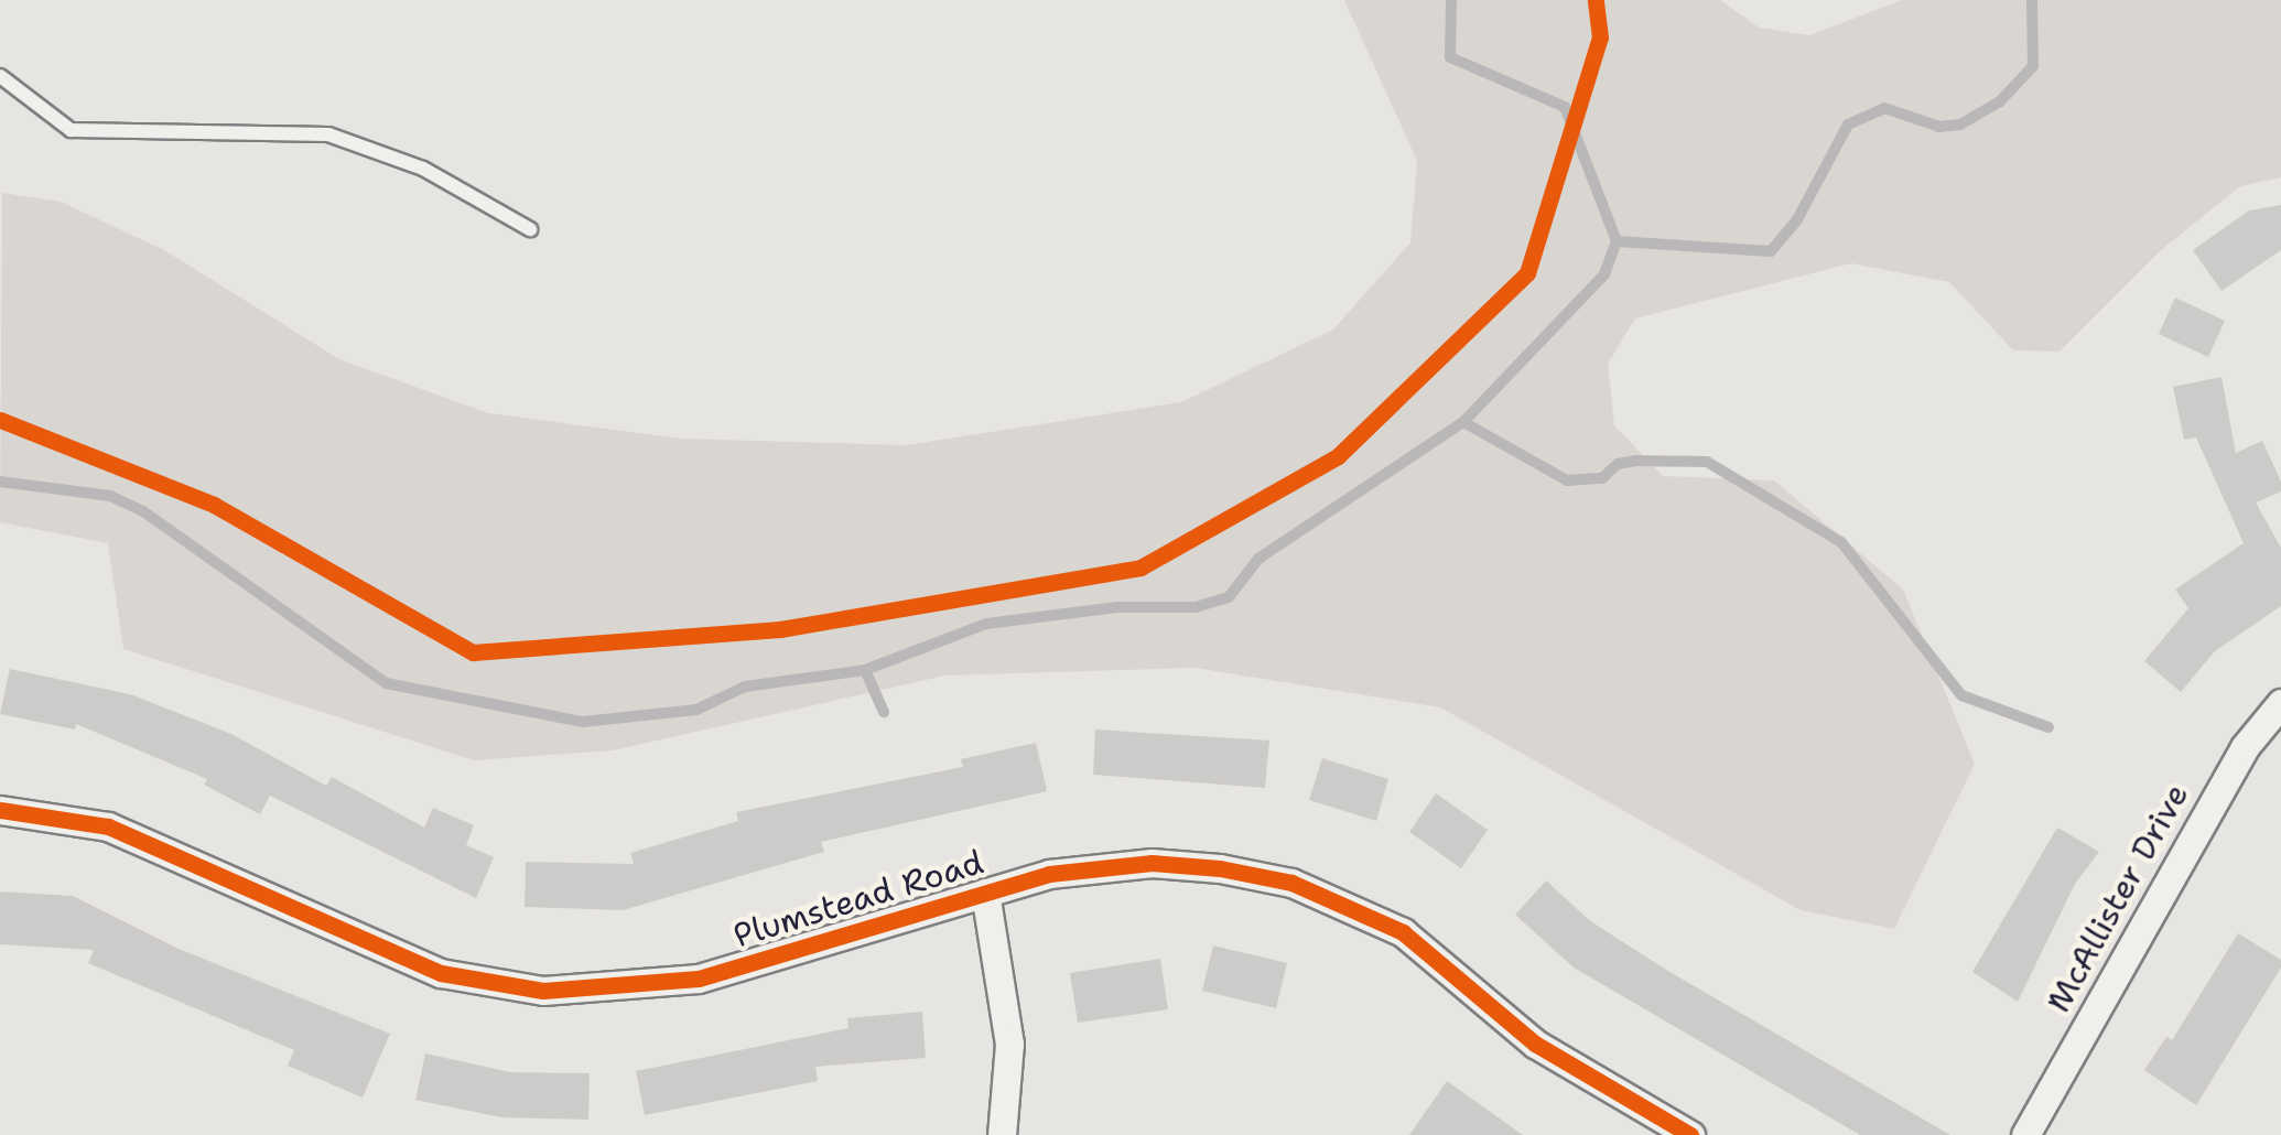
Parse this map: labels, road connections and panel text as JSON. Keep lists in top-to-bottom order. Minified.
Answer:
{"streets":{"street":["McAllister Drive","Plumstead Road"]}}
